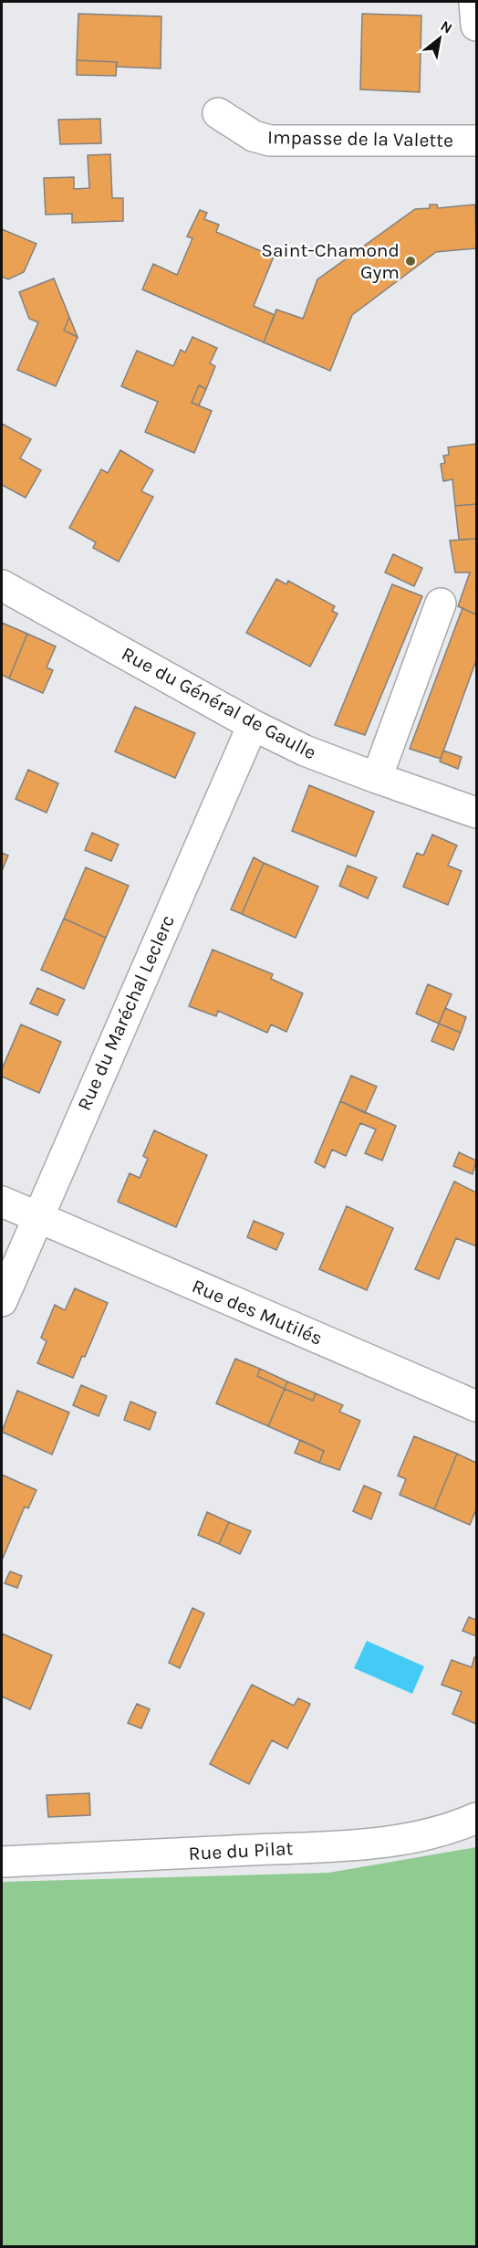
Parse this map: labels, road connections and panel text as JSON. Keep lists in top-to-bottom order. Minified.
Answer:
{"streets":{"street":["Impasse de la Valette","Rue du Général de Gaulle","Rue du Maréchal Leclerc","Rue des Mutilés","Rue du Pilat"]},"crossings":[["Rue du Général de Gaulle","Rue du Maréchal Leclerc"],["Rue du Maréchal Leclerc","Rue des Mutilés"]],"places":["Saint-Chamond Gym"],"north":"top right"}
